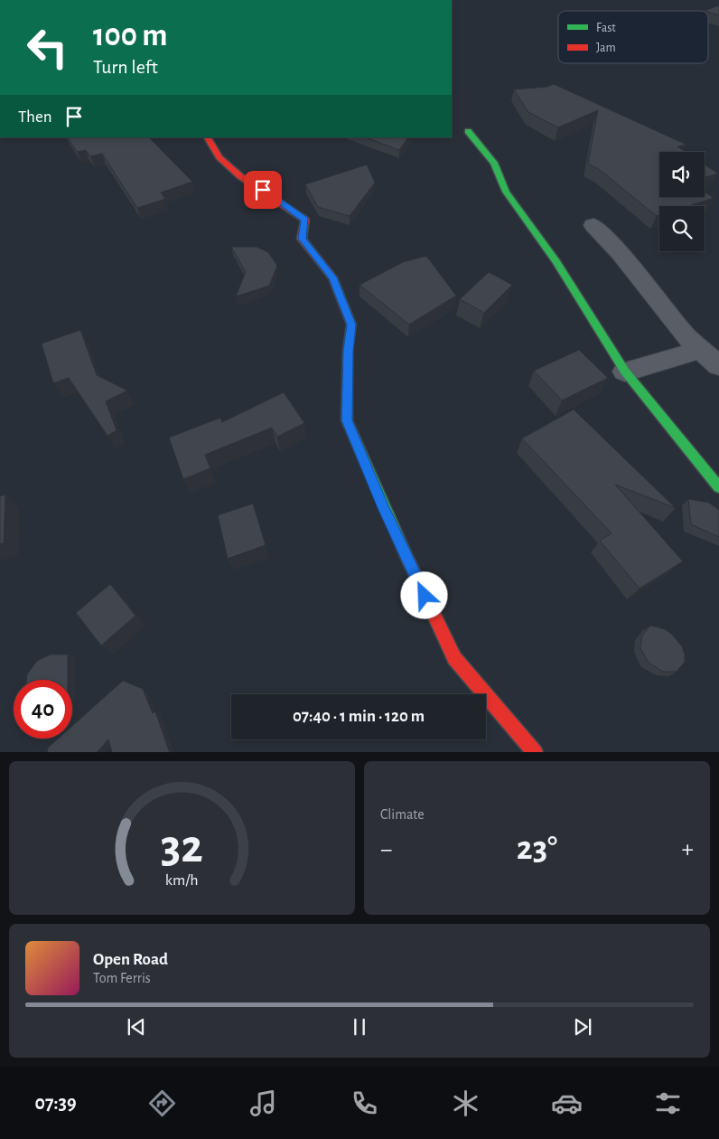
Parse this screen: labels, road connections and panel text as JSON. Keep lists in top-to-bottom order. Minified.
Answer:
{"legend":["Fast","Jam"],"page":{"turn":["100 m","Turn left"],"then":"Then","limit":"40","trip":"07:40 · 1 min · 120 m","tile":"Climate","heat":["−","23°","+"],"song":["Open Road","Tom Ferris"],"tabs":"07:39","gauge":["32","km/h"]}}
